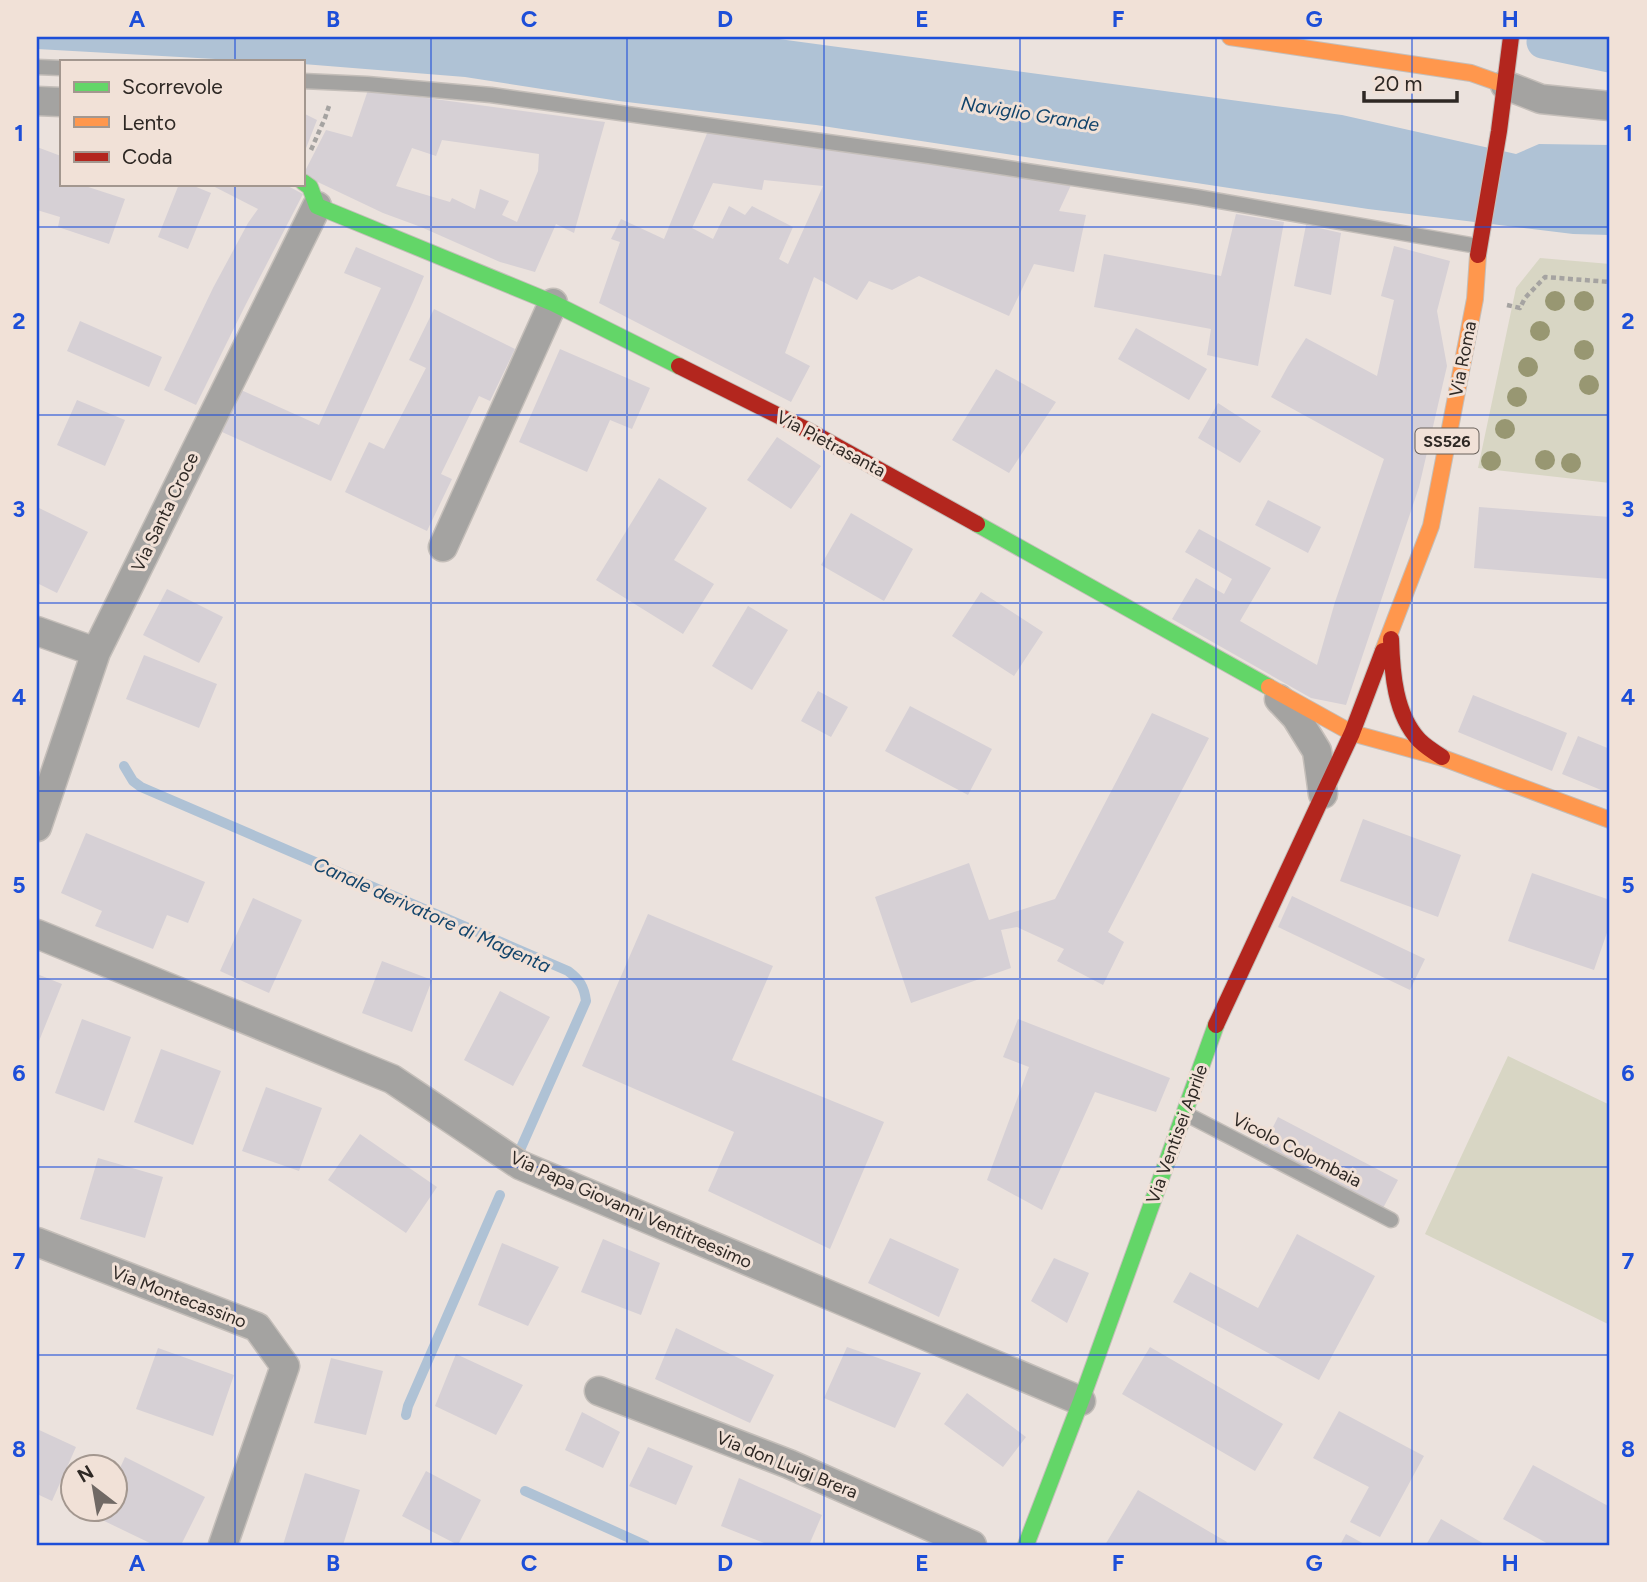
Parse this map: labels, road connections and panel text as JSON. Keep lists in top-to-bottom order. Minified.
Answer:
{"streets":{"main road":["Via Roma","SS526","Via Pietrasanta","Via Ventisei Aprile"],"street":["Via Santa Croce","Via Papa Giovanni Ventitreesimo","Via Montecassino","Via don Luigi Brera"],"lane":["Vicolo Colombaia"]},"crossings":[["Via Roma","SS526"],["Via Roma","Via Pietrasanta"],["Via Roma","Via Ventisei Aprile"],["Via Pietrasanta","Via Santa Croce"],["Via Pietrasanta","Via Ventisei Aprile"],["Via Ventisei Aprile","Vicolo Colombaia"],["Via Ventisei Aprile","Via Papa Giovanni Ventitreesimo"]],"water":["Naviglio Grande","Canale derivatore di Magenta"],"legend":["Scorrevole","Lento","Coda"],"scale_bar":"20 m","north":"top left","grid":{"columns":["A","B","C","D","E","F","G","H"],"rows":["1","2","3","4","5","6","7","8"]}}
